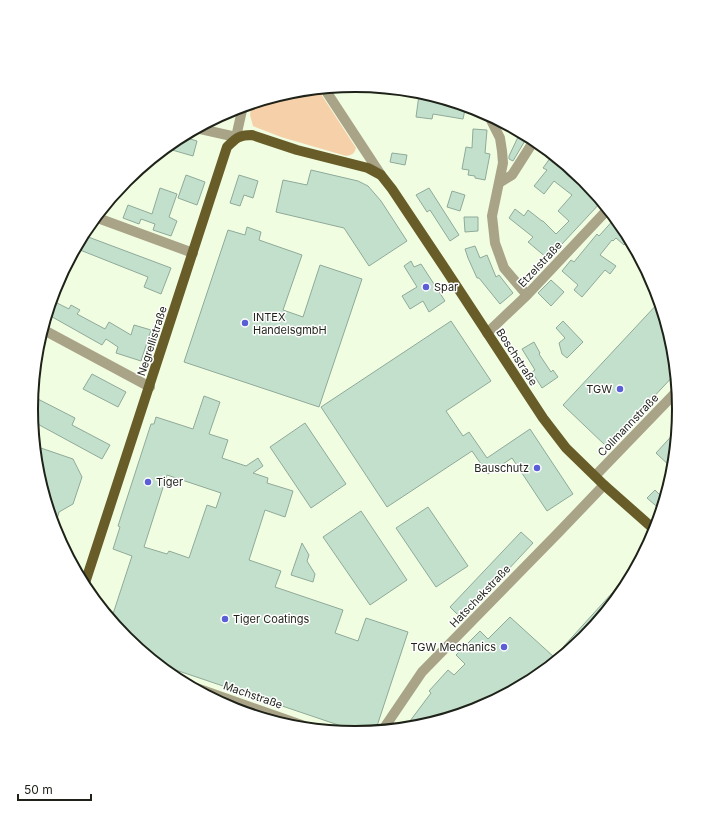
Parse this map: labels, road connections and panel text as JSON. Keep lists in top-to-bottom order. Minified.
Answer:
{"streets":{"main road":["Negrellistraße","Boschstraße"],"street":["Etzelstraße","Collmannstraße","Hatschekstraße","Machstraße"]},"crossings":[["Etzelstraße","Boschstraße"],["Negrellistraße","Boschstraße"],["Boschstraße","Collmannstraße"],["Boschstraße","Hatschekstraße"]],"places":["Spar","INTEX HandelsgmbH","TGW","Bauschutz","Tiger","Tiger Coatings","TGW Mechanics"],"scale_bar":"50 m"}
